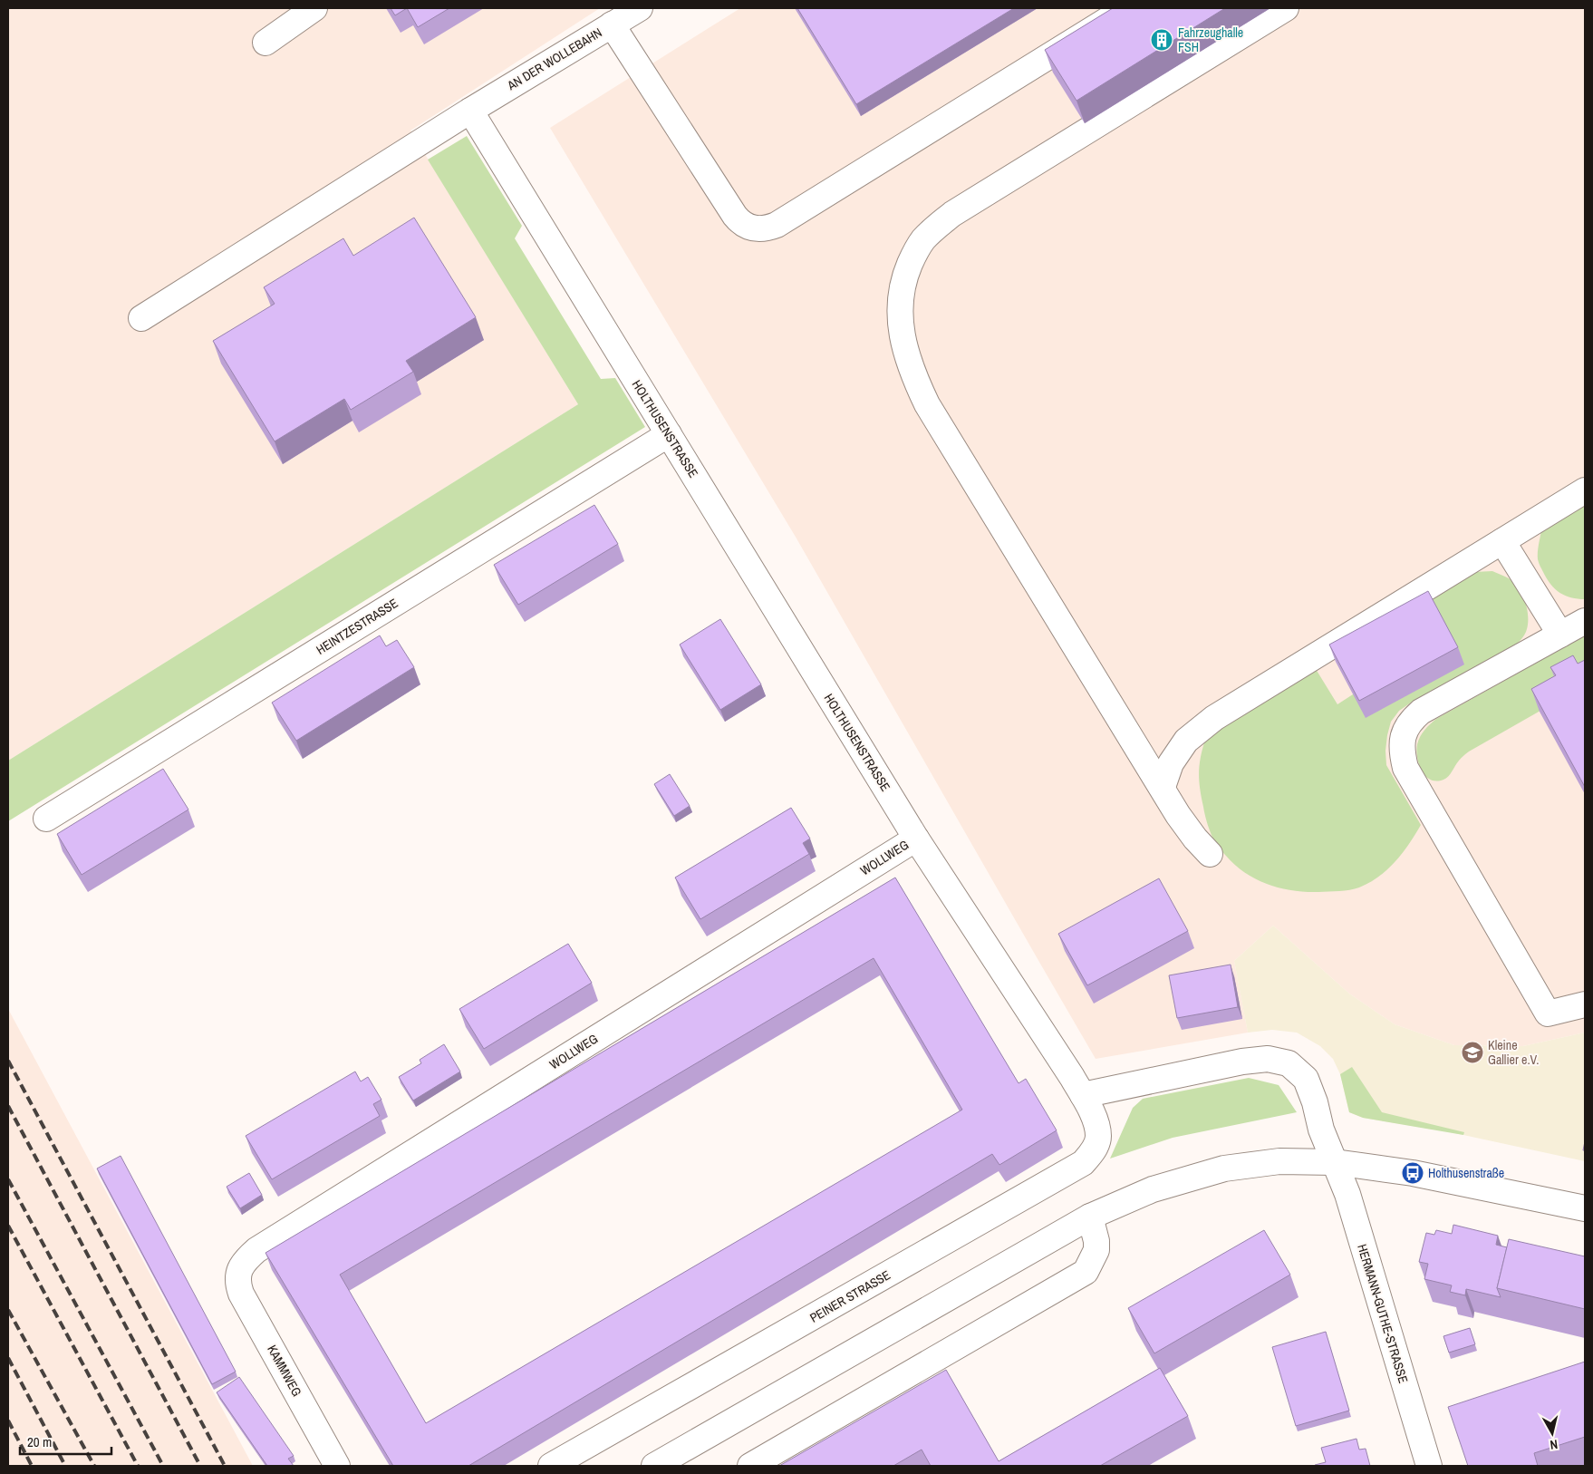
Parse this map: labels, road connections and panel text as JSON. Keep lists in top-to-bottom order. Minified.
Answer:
{"streets":{"street":["AN DER WOLLEBAHN","HOLTHUSENSTRASSE","HEINTZESTRASSE","WOLLWEG","PEINER STRASSE","HERMANN-GUTHE-STRASSE","KAMMWEG"]},"crossings":[["AN DER WOLLEBAHN","HOLTHUSENSTRASSE"],["HOLTHUSENSTRASSE","HEINTZESTRASSE"],["HOLTHUSENSTRASSE","WOLLWEG"],["HOLTHUSENSTRASSE","PEINER STRASSE"],["WOLLWEG","KAMMWEG"]],"places":{"building":["Fahrzeughalle FSH"],"school or university":["Kleine Gallier e.V."],"bus stop":["Holthusenstraße"]},"scale_bar":"20 m","north":"bottom"}
